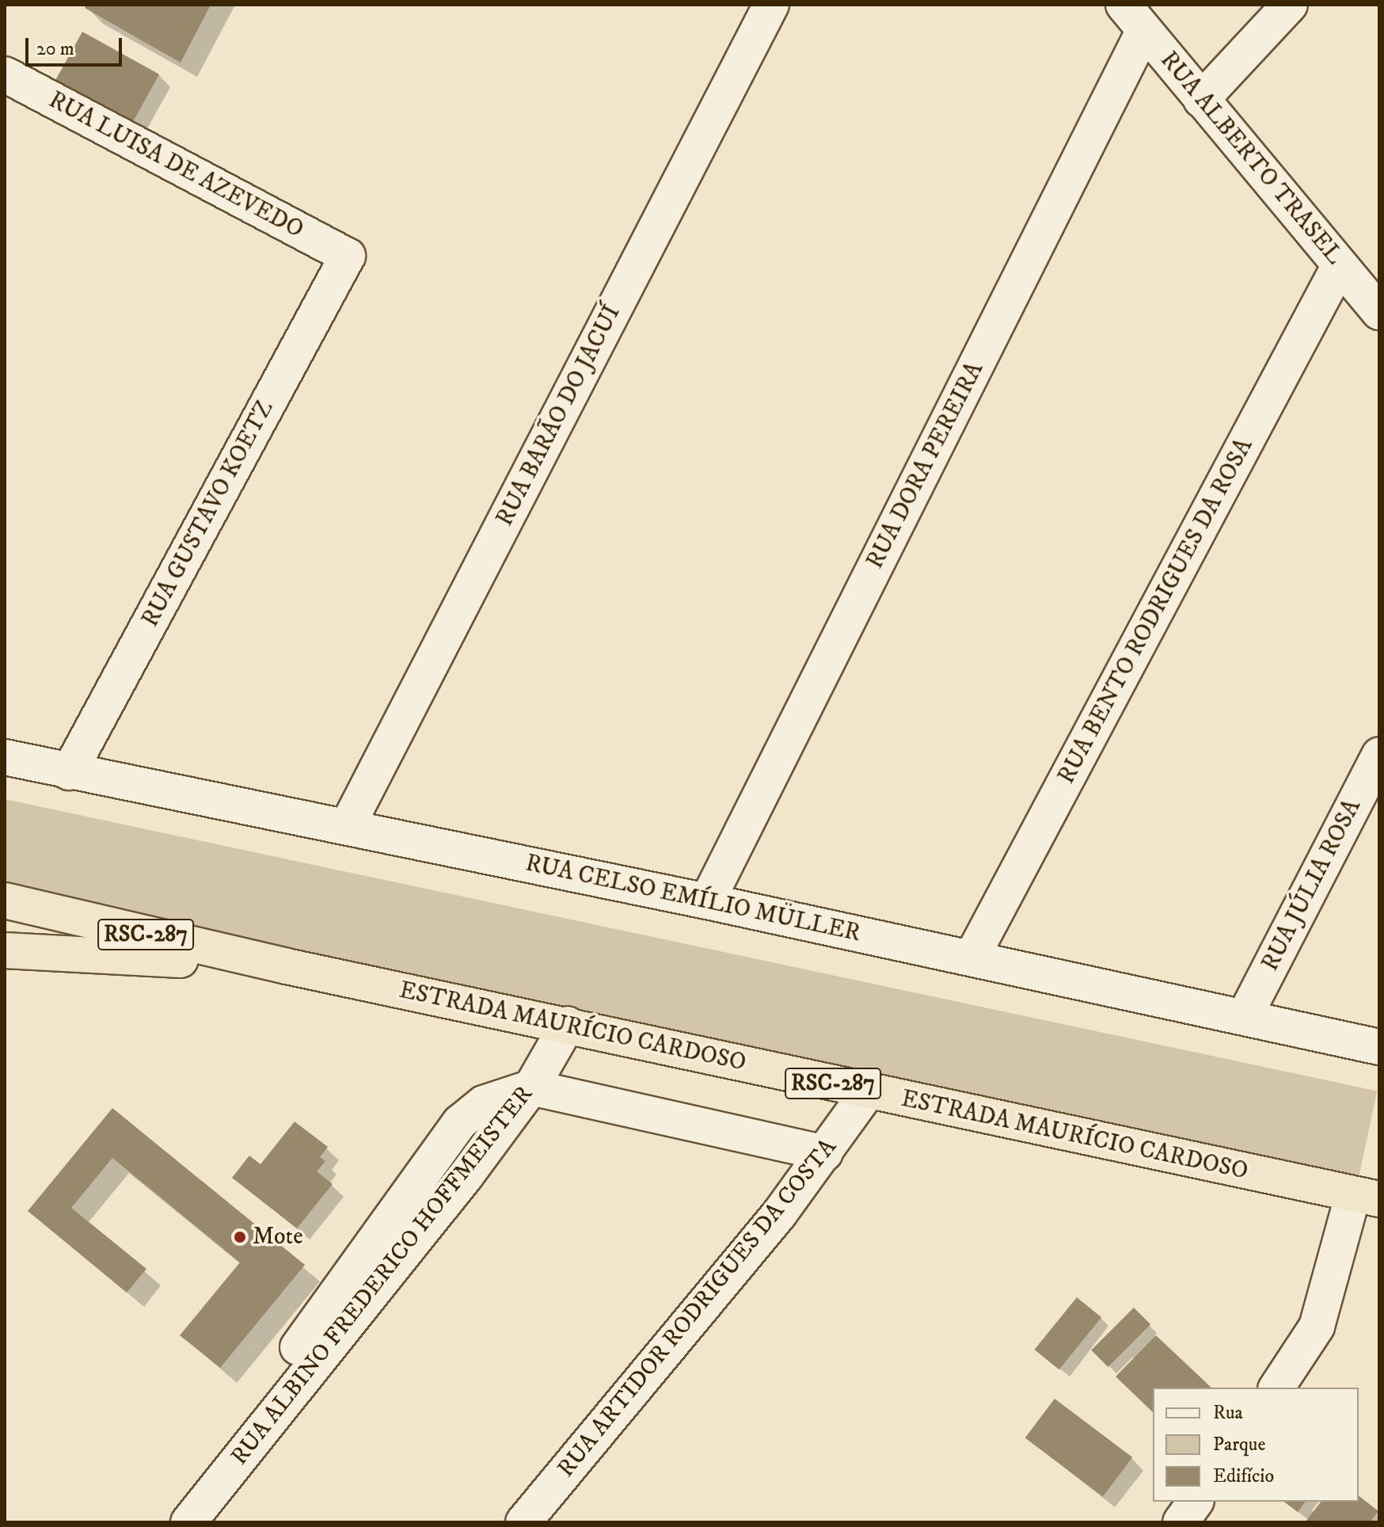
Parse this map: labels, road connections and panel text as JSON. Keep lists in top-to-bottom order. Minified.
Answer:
{"streets":{"highway":["RSC-287","ESTRADA MAURÍCIO CARDOSO"],"street":["RUA ALBERTO TRASEL","RUA LUISA DE AZEVEDO","RUA BARÃO DO JACUÍ","RUA DORA PEREIRA","RUA GUSTAVO KOETZ","RUA BENTO RODRIGUES DA ROSA","RUA JÚLIA ROSA","RUA CELSO EMÍLIO MÜLLER","RUA ALBINO FREDERICO HOFFMEISTER","RUA ARTIDOR RODRIGUES DA COSTA"]},"crossings":[["RUA ALBERTO TRASEL","RUA DORA PEREIRA"],["RUA ALBERTO TRASEL","RUA BENTO RODRIGUES DA ROSA"],["RUA LUISA DE AZEVEDO","RUA GUSTAVO KOETZ"],["RUA BARÃO DO JACUÍ","RUA CELSO EMÍLIO MÜLLER"],["RUA DORA PEREIRA","RUA CELSO EMÍLIO MÜLLER"],["RUA GUSTAVO KOETZ","RUA CELSO EMÍLIO MÜLLER"],["RUA BENTO RODRIGUES DA ROSA","RUA CELSO EMÍLIO MÜLLER"],["RUA JÚLIA ROSA","RUA CELSO EMÍLIO MÜLLER"],["ESTRADA MAURÍCIO CARDOSO","RUA ALBINO FREDERICO HOFFMEISTER"],["ESTRADA MAURÍCIO CARDOSO","RUA ARTIDOR RODRIGUES DA COSTA"]],"places":["Mote"],"legend":["Rua","Parque","Edifício"],"scale_bar":"20 m"}
